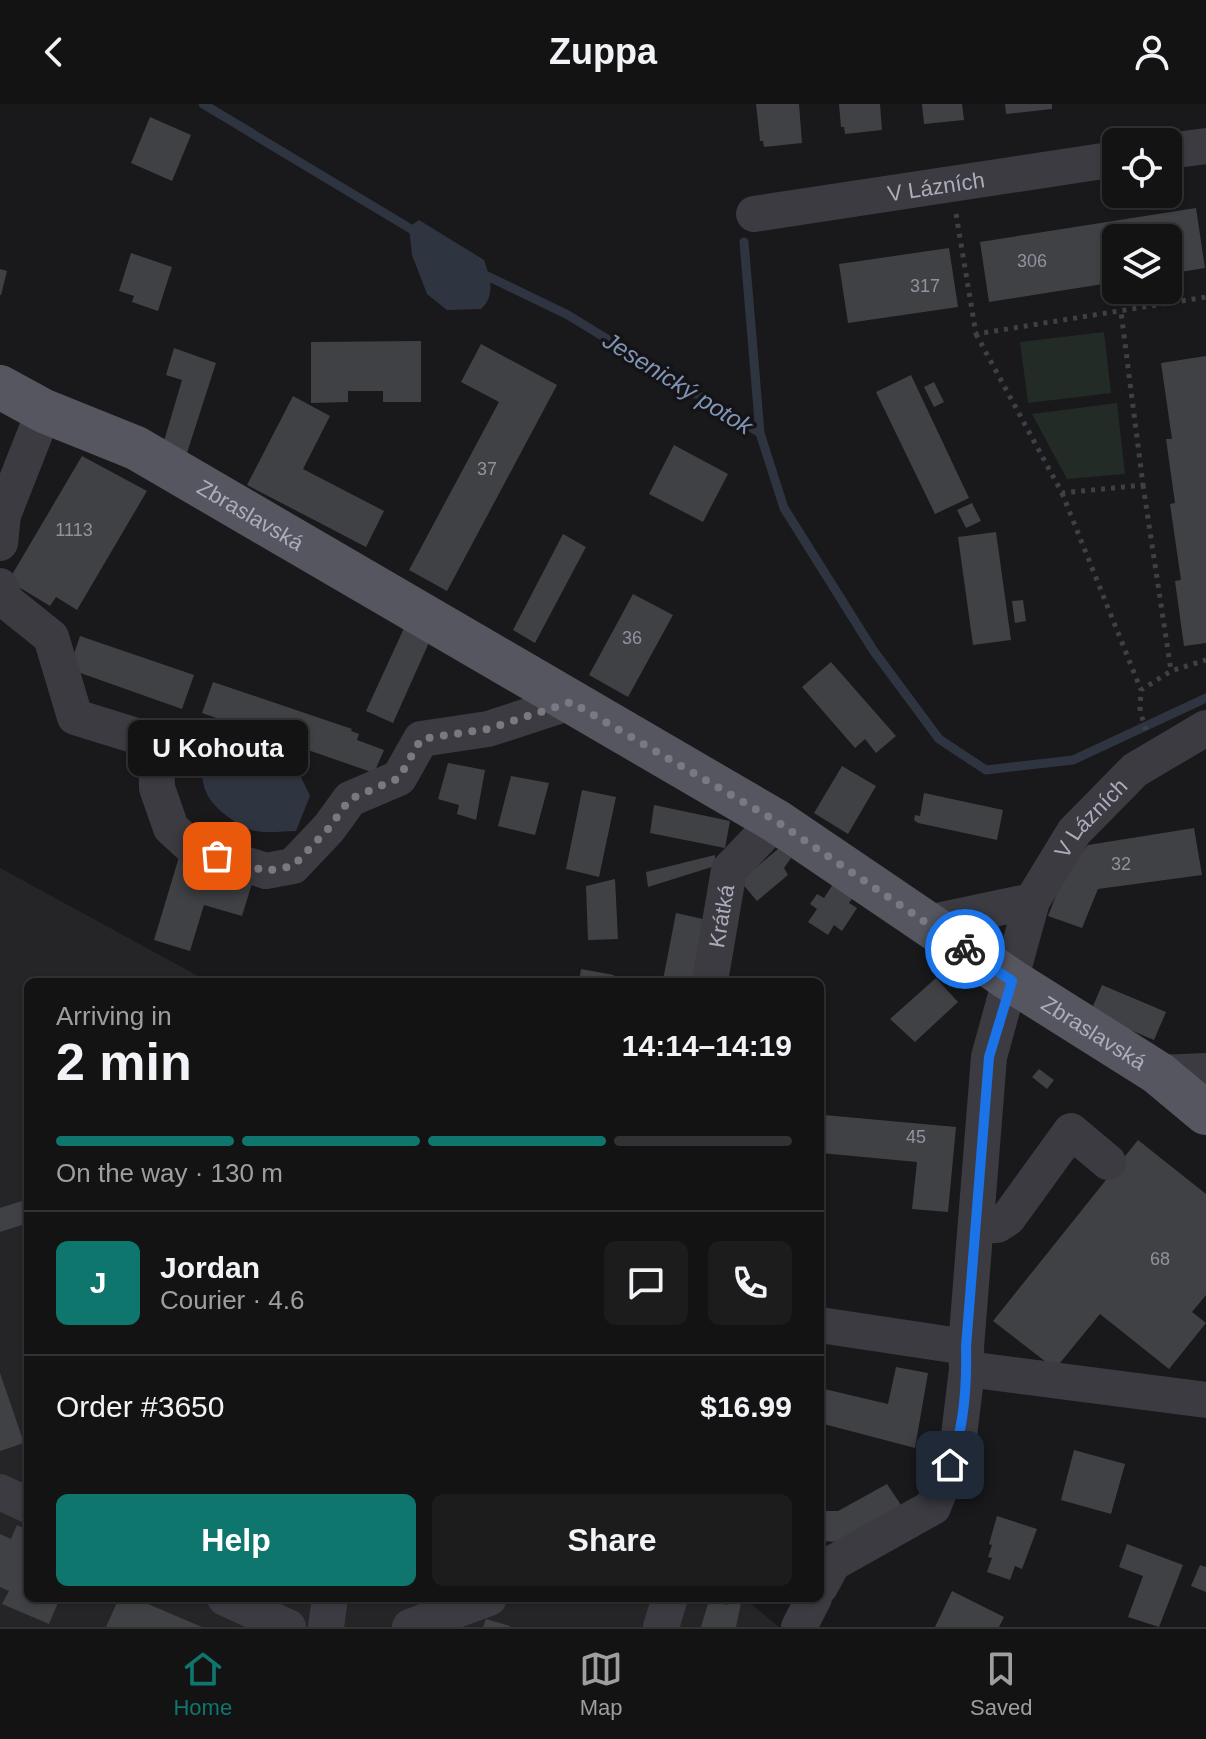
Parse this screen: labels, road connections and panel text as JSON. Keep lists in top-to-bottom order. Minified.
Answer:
{"streets":{"main road":["Zbraslavská"],"street":["V Lázních","Krátká"]},"crossings":[["V Lázních","Zbraslavská"],["Zbraslavská","Krátká"]],"water":["Jesenický potok"],"places":["U Kohouta"],"house_numbers":["306","317","37","1113","36","32","45","68"],"page":{"header":"Zuppa","bubble":"U Kohouta","heading":["2 min","Arriving in","14:14–14:19"],"panel":["Jordan","Courier · 4.6","Order #3650","$16.99"],"bar":"On the way · 130 m","round":"J","buttons":["Help","Share"],"tabs":["Home","Map","Saved"]}}
